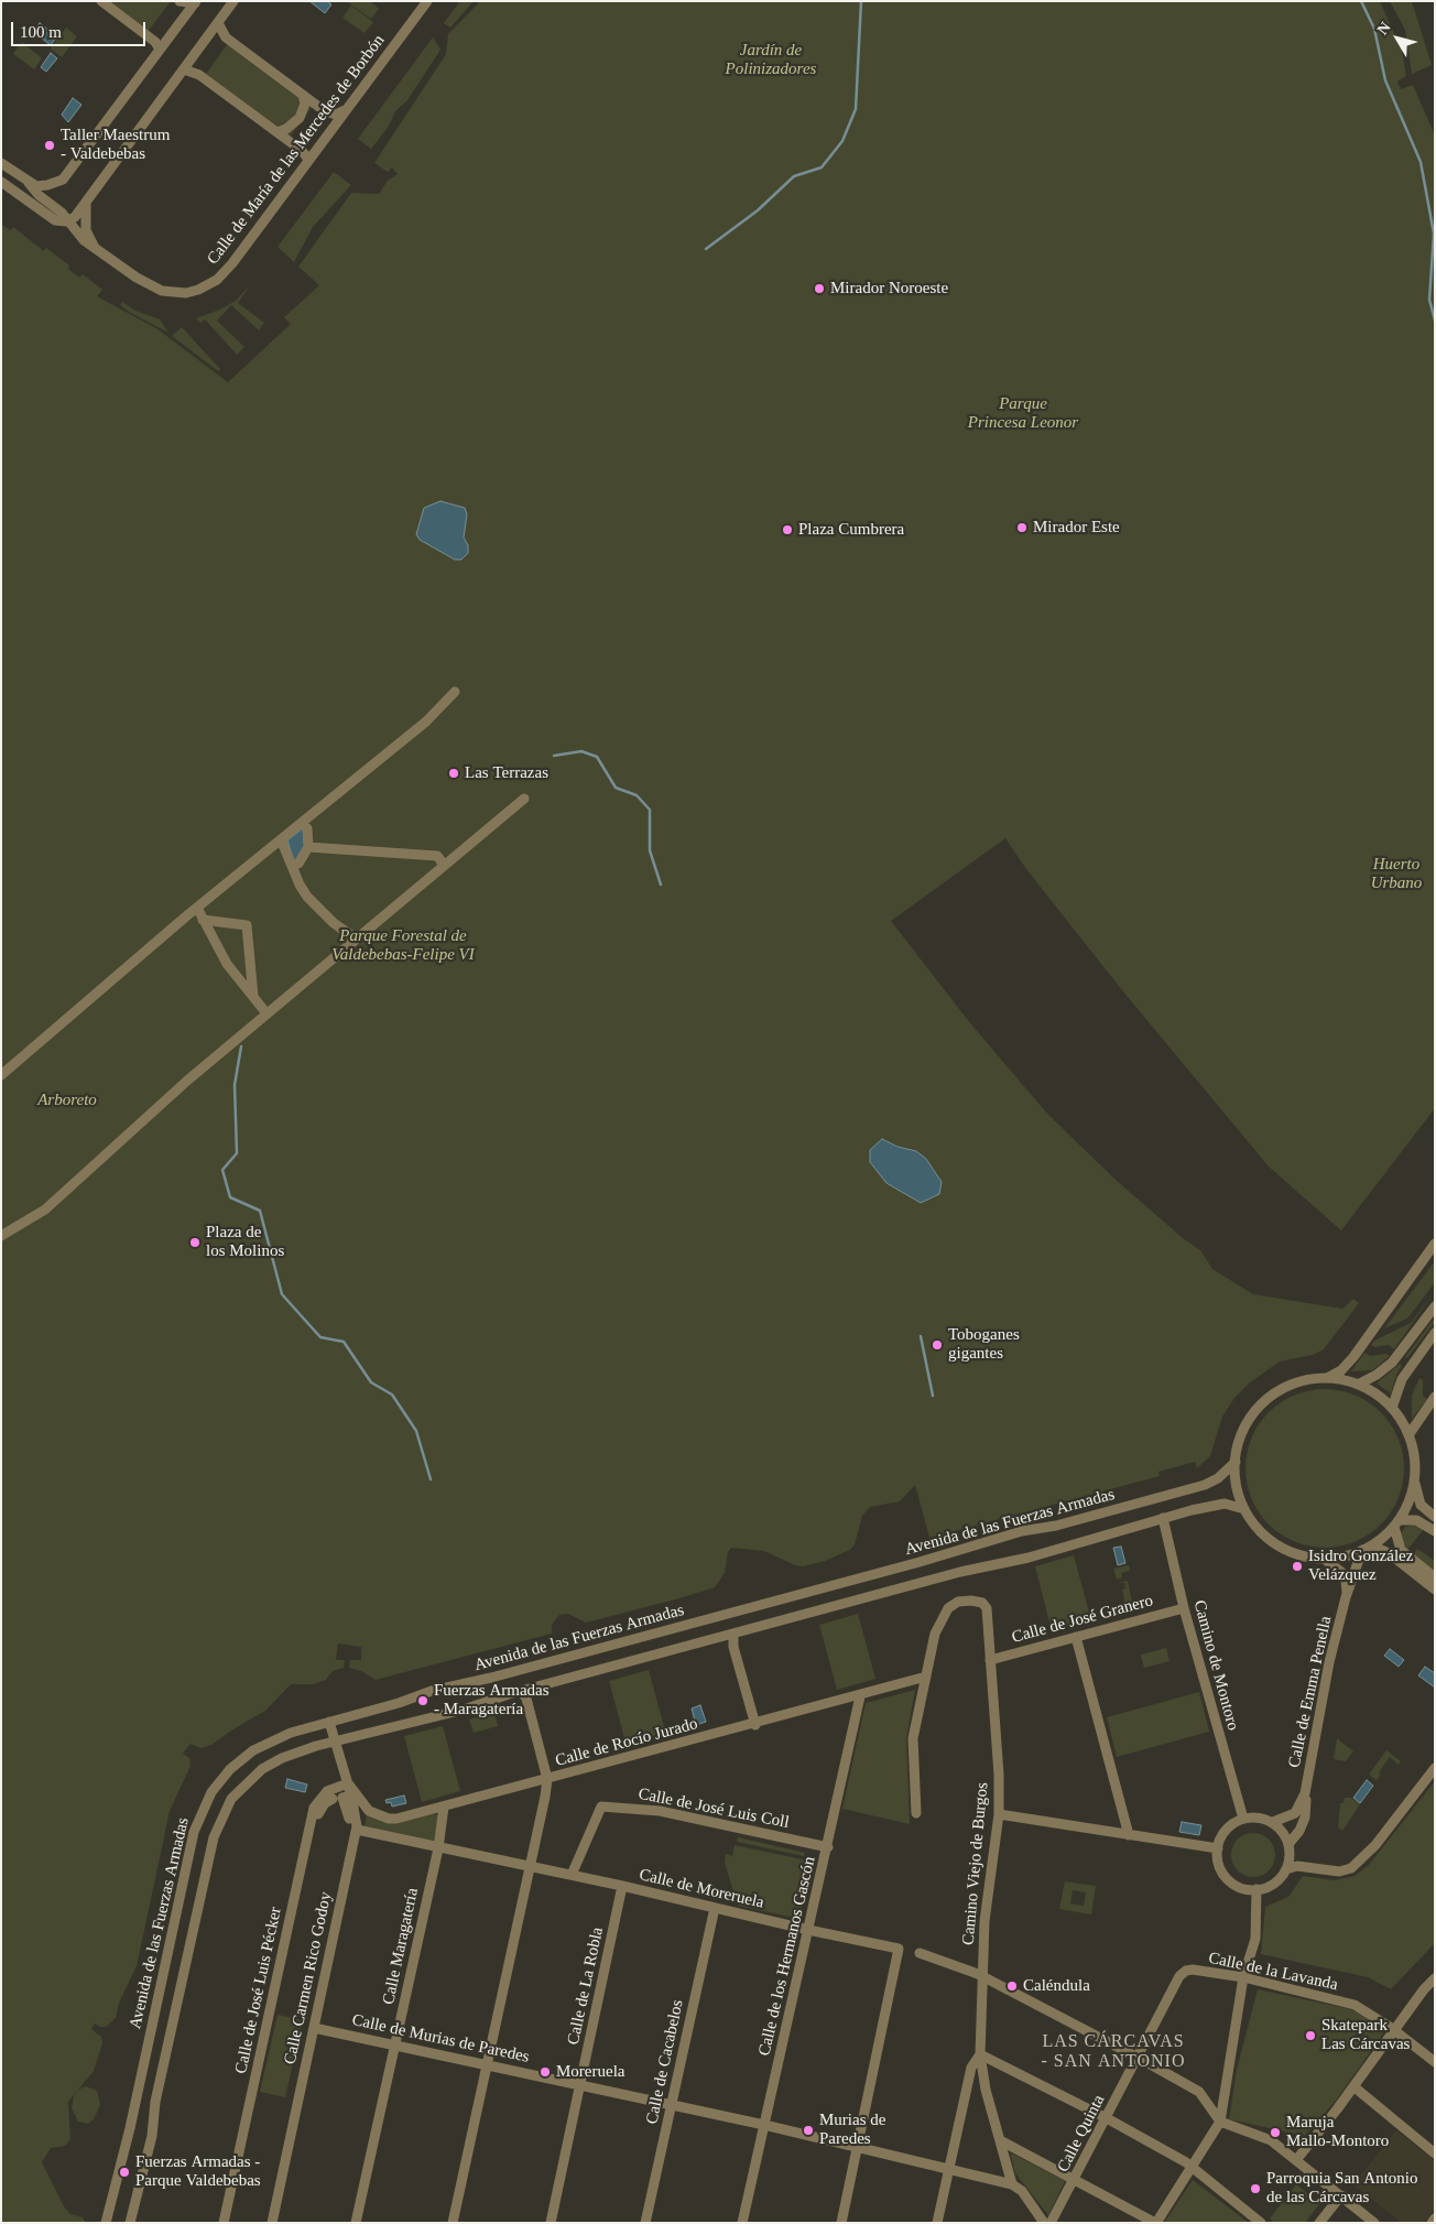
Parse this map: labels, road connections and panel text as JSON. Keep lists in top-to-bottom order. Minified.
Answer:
{"streets":{"street":["Calle de María de las Mercedes de Borbón","Avenida de las Fuerzas Armadas","Calle de José Granero","Camino de Montoro","Calle de Emma Penella","Calle de Rocío Jurado","Calle de José Luis Coll","Camino Viejo de Burgos","Calle de Moreruela","Calle Maragatería","Calle de los Hermanos Gascón","Calle de la Lavanda","Calle Carmen Rico Godoy","Calle de La Robla","Calle de José Luis Pécker","Calle de Murias de Paredes","Calle de Cacabelos","Calle Quinta"]},"crossings":[["Avenida de las Fuerzas Armadas","Camino de Montoro"],["Avenida de las Fuerzas Armadas","Calle de Emma Penella"],["Avenida de las Fuerzas Armadas","Calle Carmen Rico Godoy"],["Calle de José Granero","Camino de Montoro"],["Calle de José Granero","Camino Viejo de Burgos"],["Camino de Montoro","Calle de Emma Penella"],["Calle de Rocío Jurado","Camino Viejo de Burgos"],["Calle de Rocío Jurado","Calle Maragatería"],["Calle de Rocío Jurado","Calle de los Hermanos Gascón"],["Calle de Rocío Jurado","Calle Carmen Rico Godoy"],["Calle de Rocío Jurado","Calle de José Luis Pécker"],["Calle de José Luis Coll","Calle de Moreruela"],["Calle de José Luis Coll","Calle de los Hermanos Gascón"],["Camino Viejo de Burgos","Calle de Murias de Paredes"],["Calle de Moreruela","Calle Maragatería"],["Calle de Moreruela","Calle de los Hermanos Gascón"],["Calle de Moreruela","Calle Carmen Rico Godoy"],["Calle de Moreruela","Calle de La Robla"],["Calle de Moreruela","Calle de Murias de Paredes"],["Calle de Moreruela","Calle de Cacabelos"],["Calle Maragatería","Calle de Murias de Paredes"],["Calle de los Hermanos Gascón","Calle de Murias de Paredes"],["Calle de la Lavanda","Calle Quinta"],["Calle Carmen Rico Godoy","Calle de José Luis Pécker"],["Calle Carmen Rico Godoy","Calle de Murias de Paredes"],["Calle de La Robla","Calle de Murias de Paredes"],["Calle de Murias de Paredes","Calle de Cacabelos"]],"districts":["LAS CÁRCAVAS - SAN ANTONIO"],"parks":["Jardín de Polinizadores","Parque Princesa Leonor","Huerto Urbano","Parque Forestal de Valdebebas-Felipe VI","Arboreto"],"places":["Taller Maestrum - Valdebebas","Mirador Noroeste","Mirador Este","Plaza Cumbrera","Las Terrazas","Plaza de los Molinos","Toboganes gigantes","Isidro González Velázquez","Fuerzas Armadas - Maragatería","Caléndula","Skatepark Las Cárcavas","Moreruela","Murias de Paredes","Maruja Mallo-Montoro","Fuerzas Armadas - Parque Valdebebas","Parroquia San Antonio de las Cárcavas"],"scale_bar":"100 m","north":"top left"}
